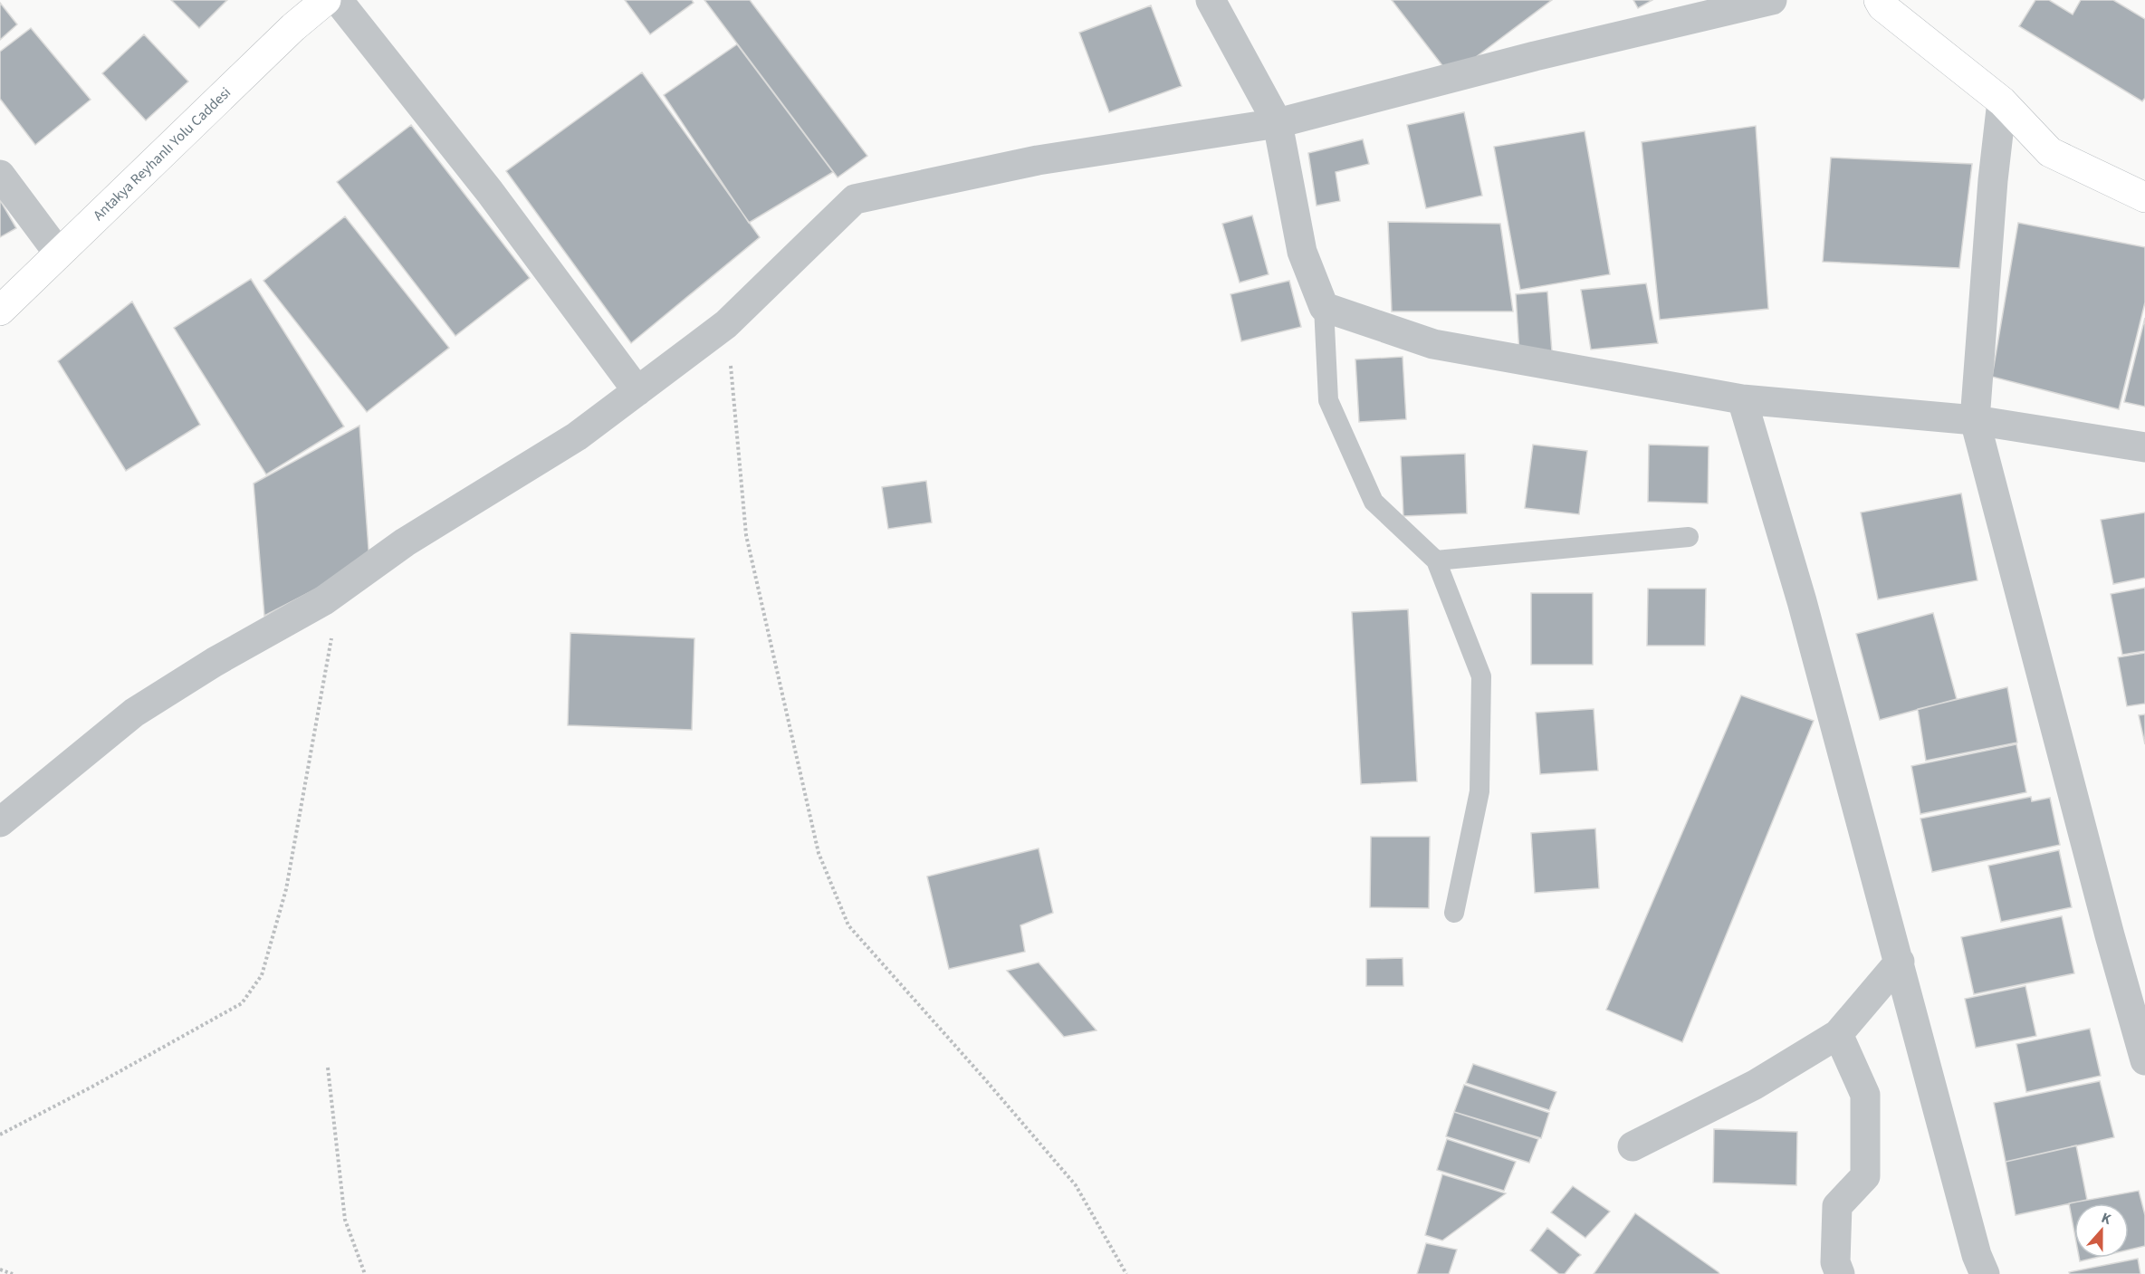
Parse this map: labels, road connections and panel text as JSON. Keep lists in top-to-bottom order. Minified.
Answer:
{"streets":{"main road":["Antakya Reyhanlı Yolu Caddesi"]},"north":"top"}
